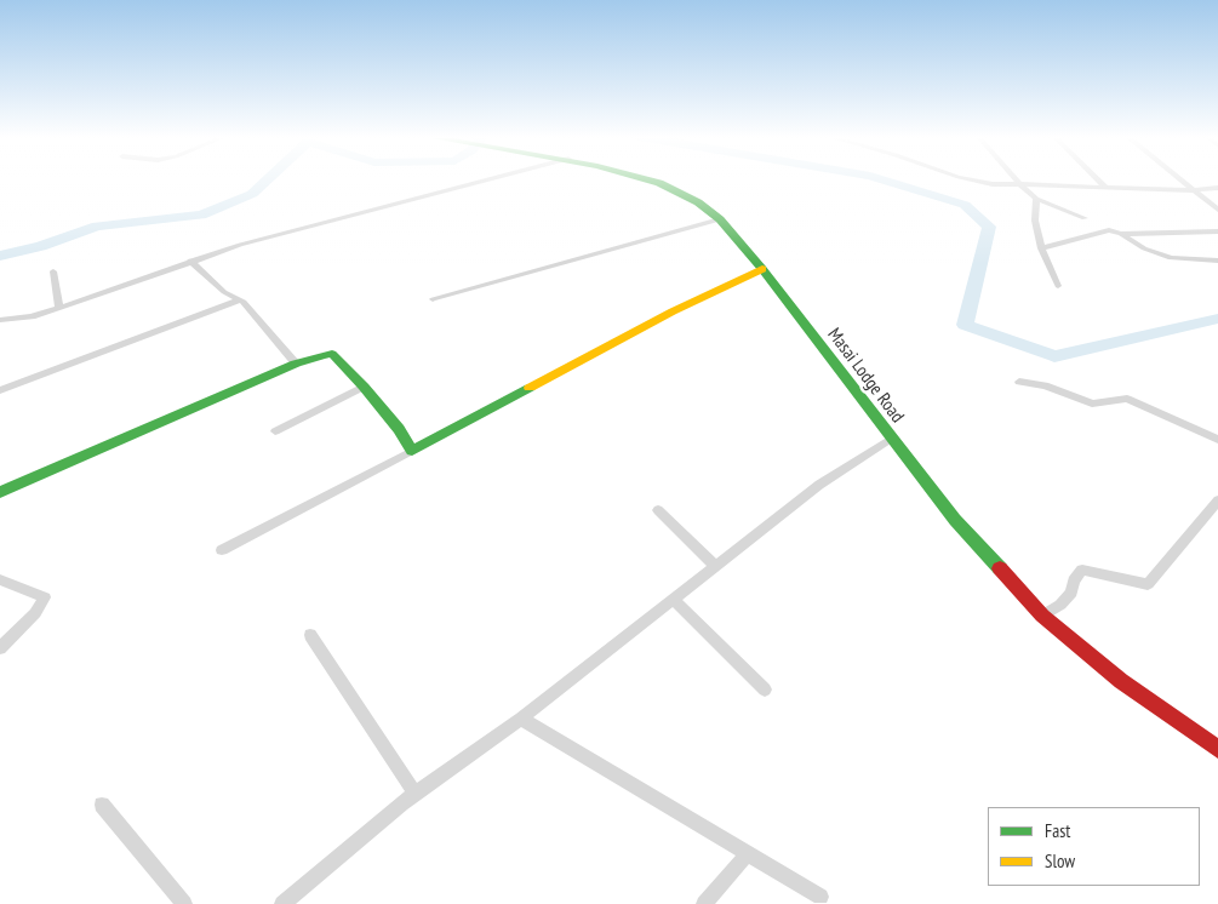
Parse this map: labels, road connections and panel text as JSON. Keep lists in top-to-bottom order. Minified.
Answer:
{"streets":{"street":["Masai Lodge Road"]},"legend":["Fast","Slow"]}
